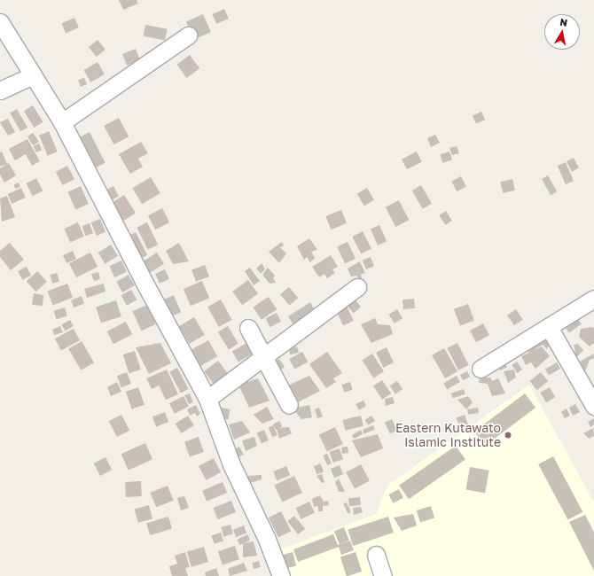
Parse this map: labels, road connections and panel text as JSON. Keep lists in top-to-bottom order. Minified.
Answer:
{"places":["Eastern Kutawato Islamic Institute"],"north":"top"}
